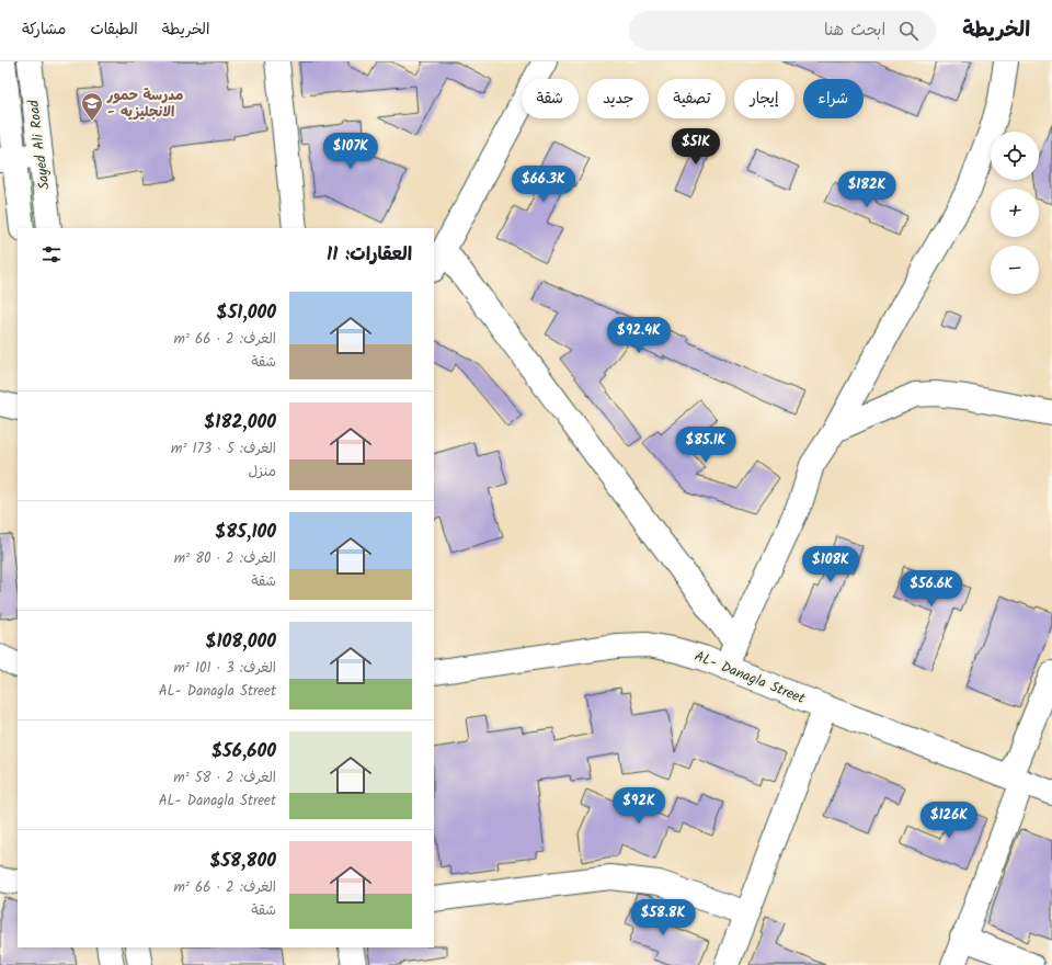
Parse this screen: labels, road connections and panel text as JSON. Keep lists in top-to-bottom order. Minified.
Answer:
{"streets":{"street":["Sayed Ali Road","AL- Danagla Street"]},"places":{"school or university":["مدرسة حمور - الانجليزيه"]},"page":{"header":"الخريطة","search":"ابحث هنا","nav":["الخريطة","الطبقات","مشاركة"],"chip":["شراء","إيجار","تصفية","جديد","شقة"],"price":["$51K","$107K","$66.3K","$182K","$92.4K","$85.1K","$108K","$56.6K","$92K","$126K","$58.8K"],"map_buttons":["+","−"],"heading":"العقارات: 11","list":[{"name":"$51,000","note":"الغرف: 2 · 66 m² · شقة"},{"name":"$182,000","note":"الغرف: 5 · 173 m² · منزل"},{"name":"$85,100","note":"الغرف: 2 · 80 m² · شقة"},{"name":"$108,000","note":"الغرف: 3 · 101 m² · AL- Danagla Street"},{"name":"$56,600","note":"الغرف: 2 · 58 m² · AL- Danagla Street"},{"name":"$58,800","note":"الغرف: 2 · 66 m² · شقة"}]}}
